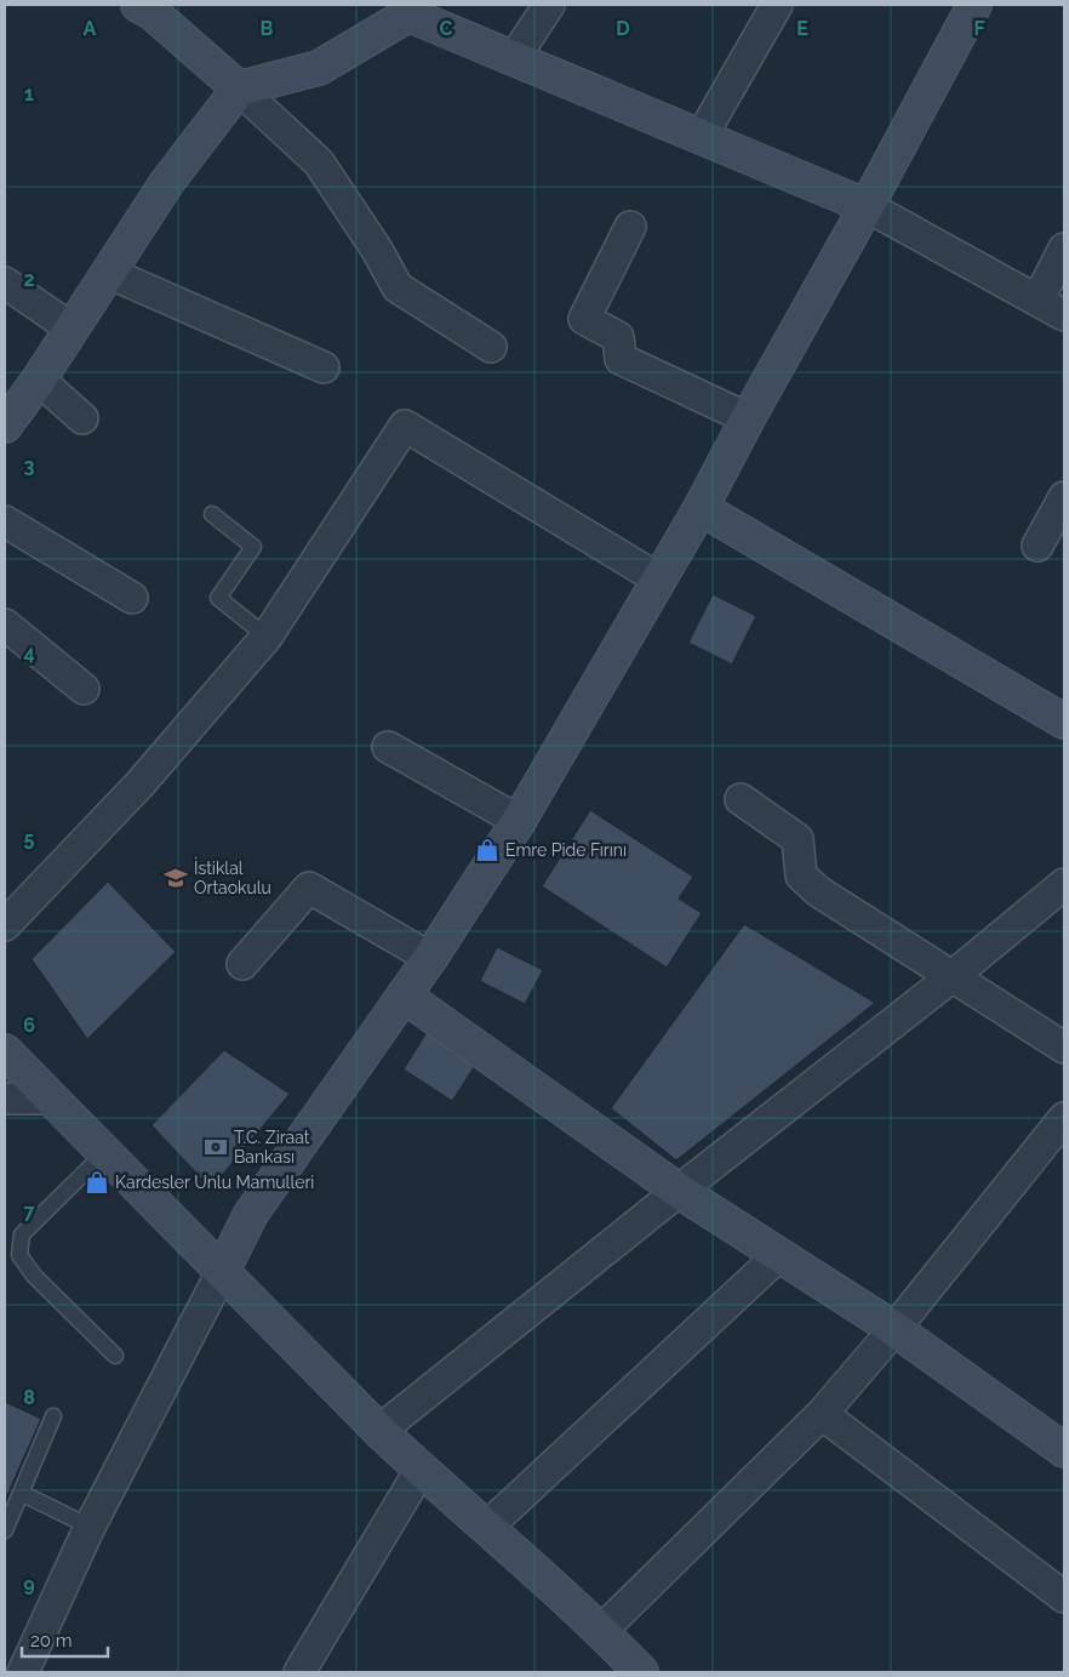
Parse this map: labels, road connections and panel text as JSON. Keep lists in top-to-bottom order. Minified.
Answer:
{"places":{"shop":["Emre Pide Fırını","Kardesler Unlu Mamulleri"],"school or university":["İstiklal Ortaokulu"],"bank":["T.C. Ziraat Bankası"]},"scale_bar":"20 m","grid":{"columns":["A","B","C","D","E","F"],"rows":["1","2","3","4","5","6","7","8","9"]}}
